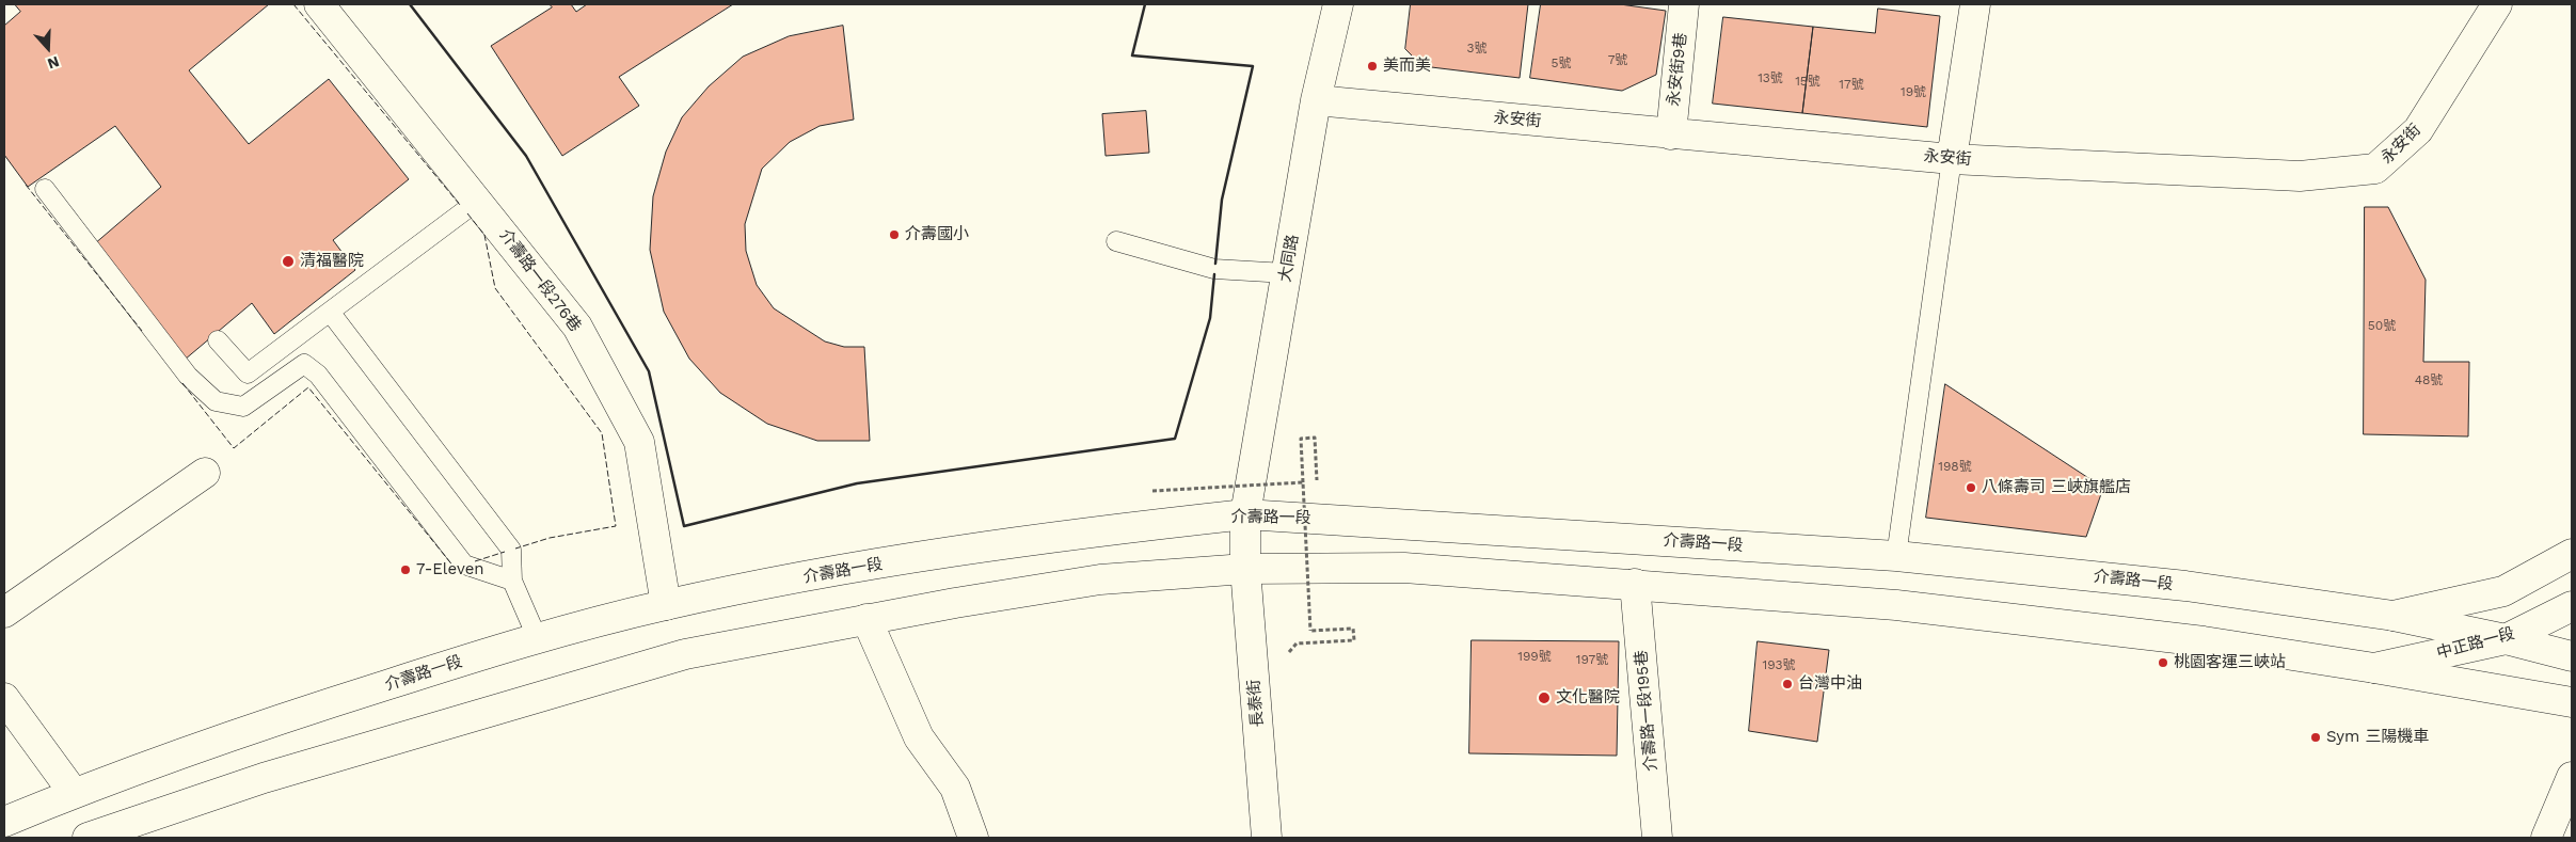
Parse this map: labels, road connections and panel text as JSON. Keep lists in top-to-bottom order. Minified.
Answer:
{"streets":{"main road":["永安街9巷","永安街","大同路","介壽路一段276巷","介壽路一段","中正路一段","長泰街","介壽路一段195巷"]},"crossings":[["永安街9巷","永安街"],["永安街","大同路"],["大同路","介壽路一段"],["大同路","長泰街"],["介壽路一段276巷","介壽路一段"],["介壽路一段","中正路一段"]],"places":["美而美","介壽國小","清福醫院","八條壽司 三峽旗艦店","7-Eleven","桃園客運三峽站","台灣中油","文化醫院","Sym 三陽機車"],"house_numbers":["3號","7號","5號","13號","15號","17號","19號","50號","48號","198號","199號","197號","193號"],"north":"bottom"}
